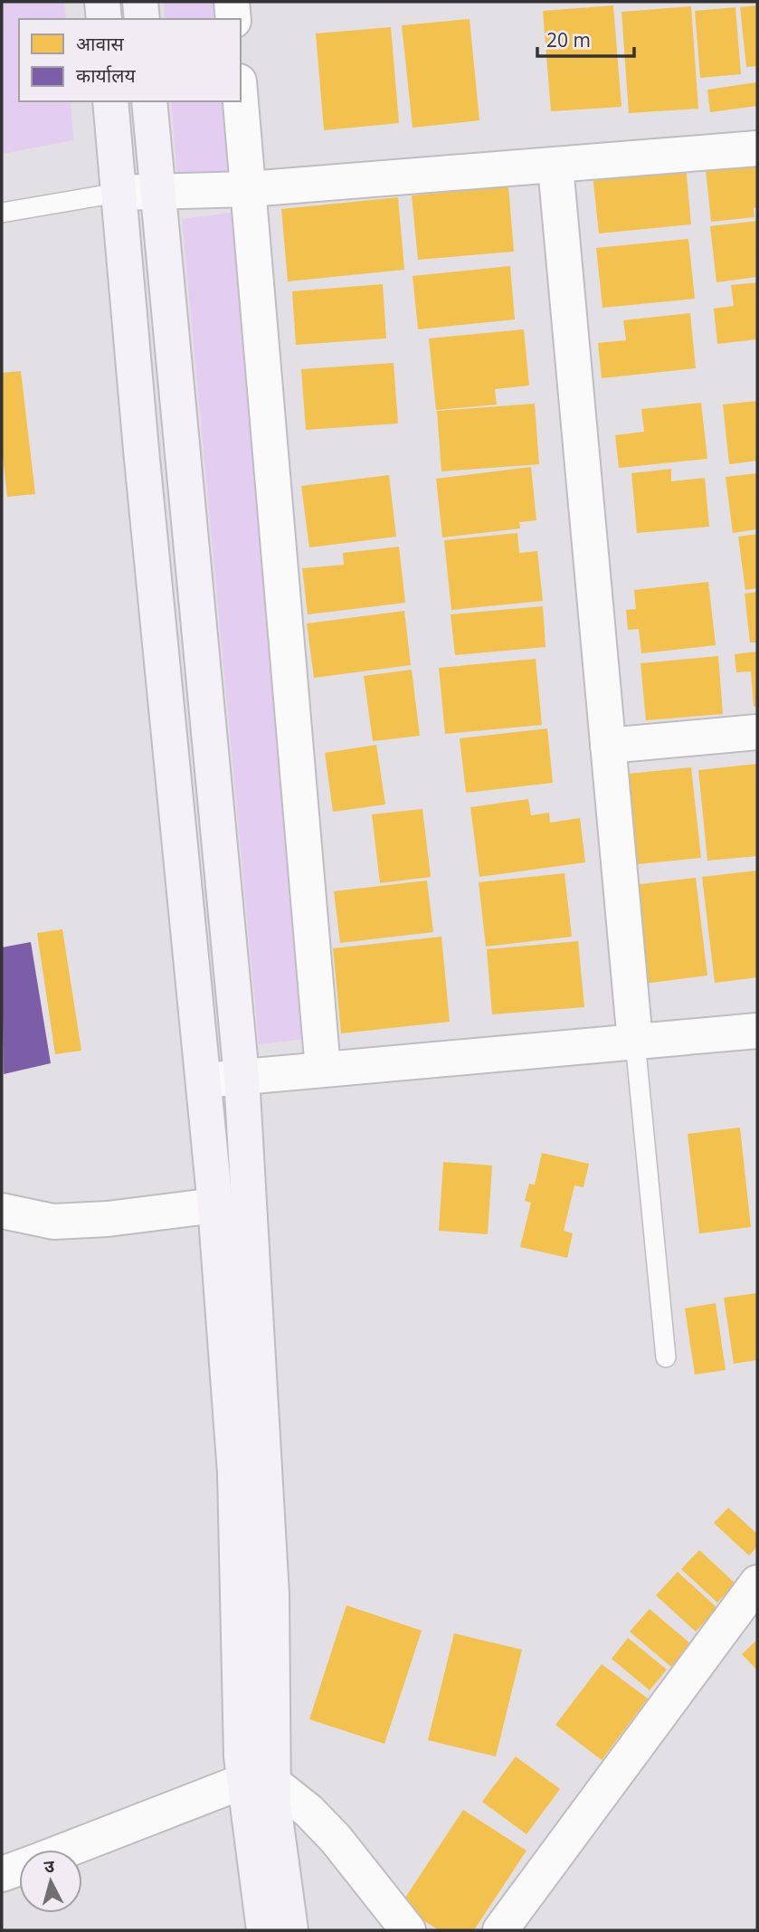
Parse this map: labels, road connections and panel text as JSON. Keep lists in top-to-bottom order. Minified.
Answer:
{"legend":["आवास","कार्यालय"],"scale_bar":"20 m","north":"top"}
